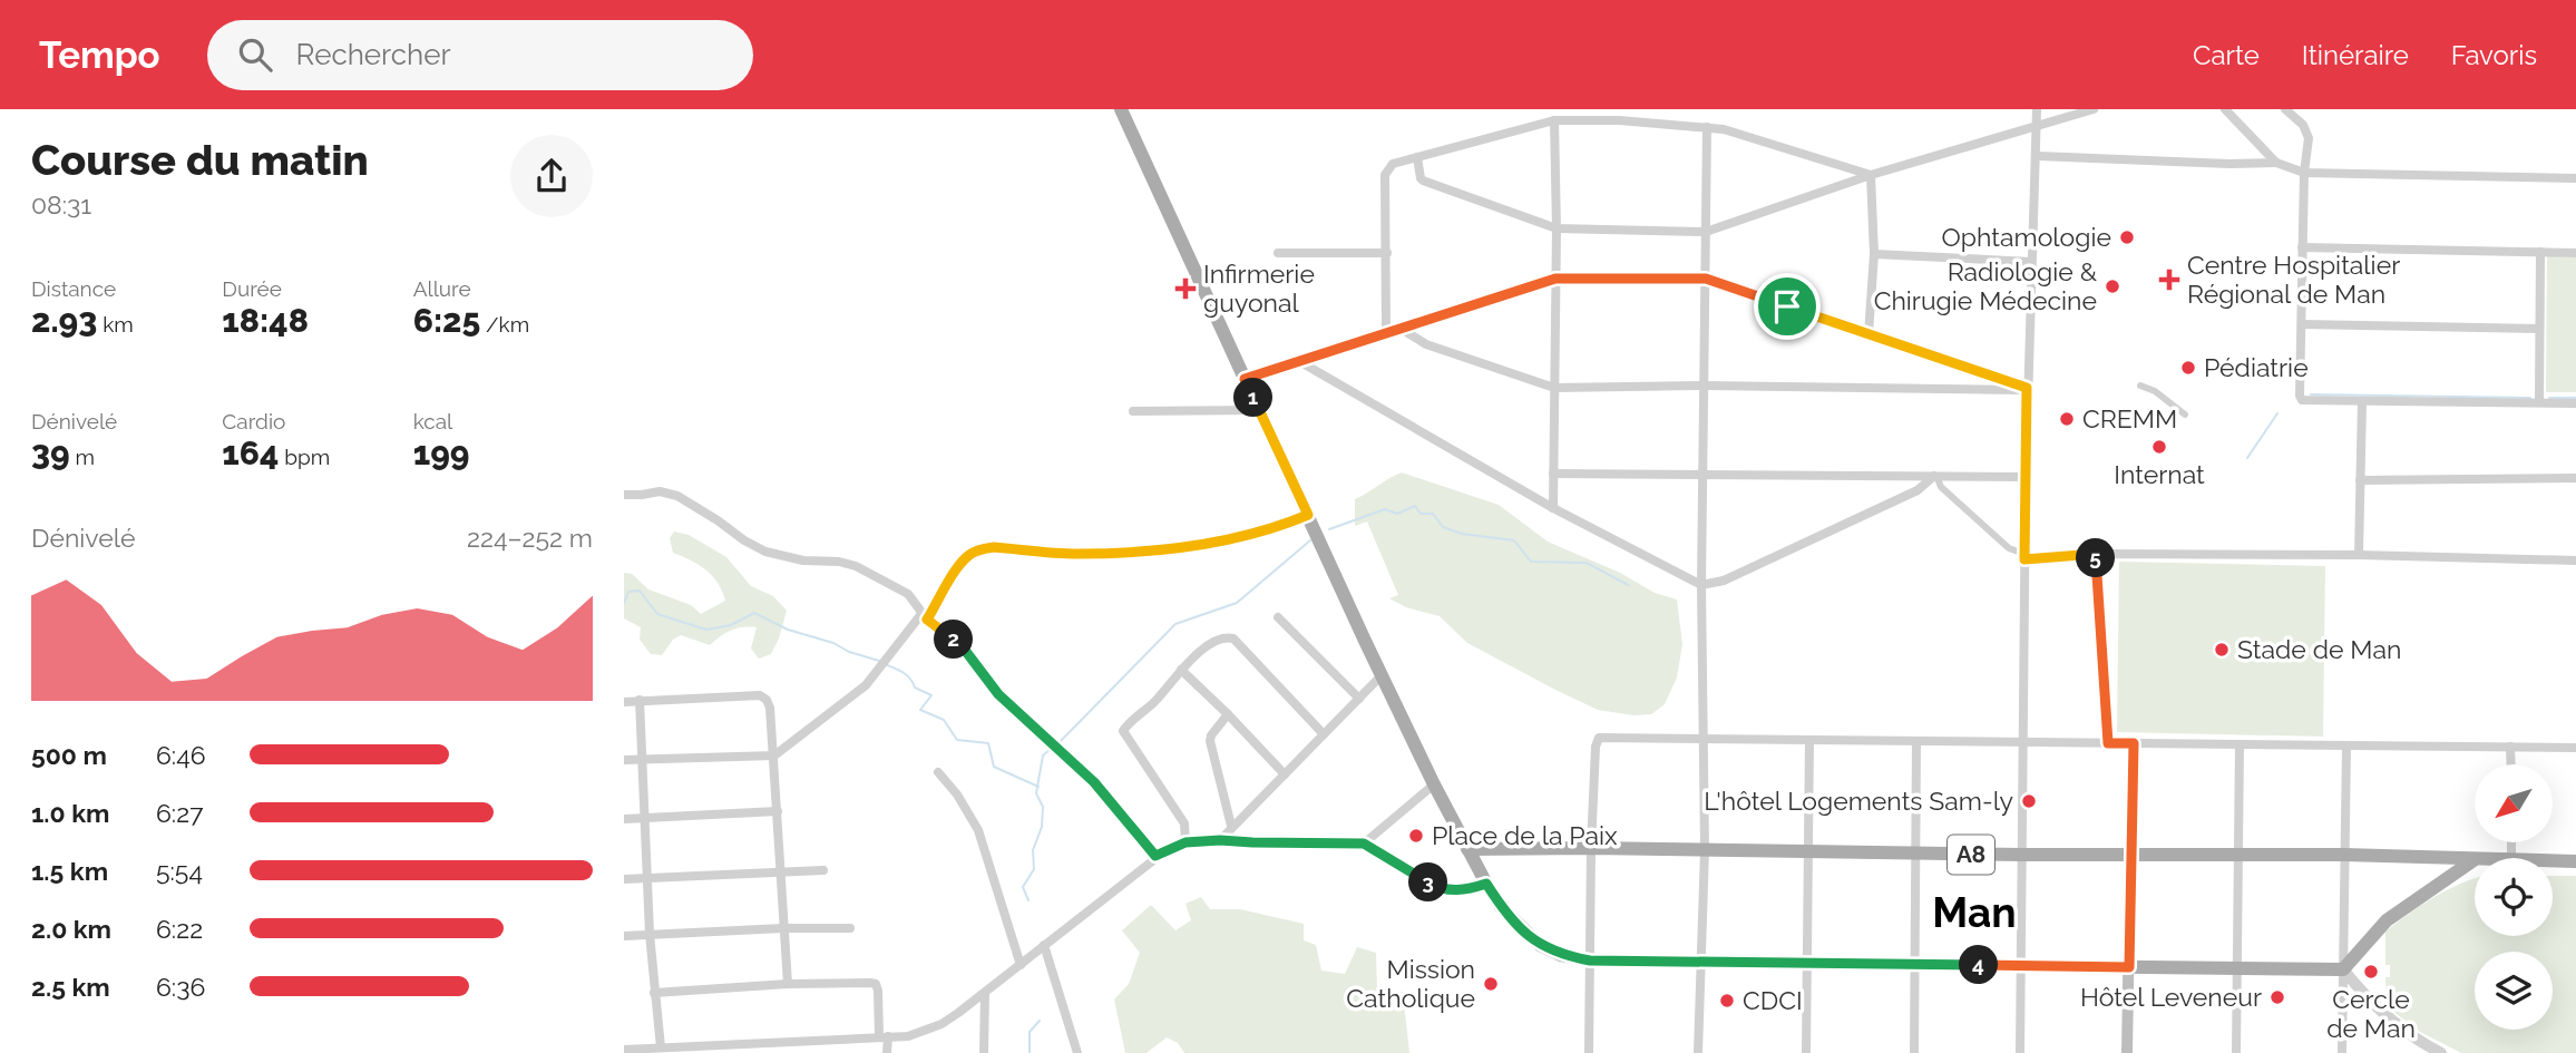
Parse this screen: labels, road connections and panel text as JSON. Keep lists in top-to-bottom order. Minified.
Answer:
{"streets":{"main road":["A8"]},"districts":["Man"],"places":{"other":["Ophtamologie","Radiologie & Chirugie Médecine","Pédiatrie","CREMM","Internat","Stade de Man","L'hôtel Logements Sam-ly","Place de la Paix","Cercle de Man","Mission Catholique","Hôtel Leveneur","CDCI"],"health":["Centre Hospitalier Régional de Man","Infirmerie guyonal"]},"north":"bottom left","page":{"header":"Tempo","search":"Rechercher","nav":["Carte","Itinéraire","Favoris"],"heading":["Course du matin","08:31"],"stats":[["Distance","2.93 km"],["Durée","18:48"],["Allure","6:25 /km"],["Dénivelé","39 m"],["Cardio","164 bpm"],["kcal","199"]],"pins":["1","5","2","3","4"],"chart":["Dénivelé","224–252 m"],"list":[{"name":"500 m","note":"6:46"},{"name":"1.0 km","note":"6:27"},{"name":"1.5 km","note":"5:54"},{"name":"2.0 km","note":"6:22"},{"name":"2.5 km","note":"6:36"}]}}
